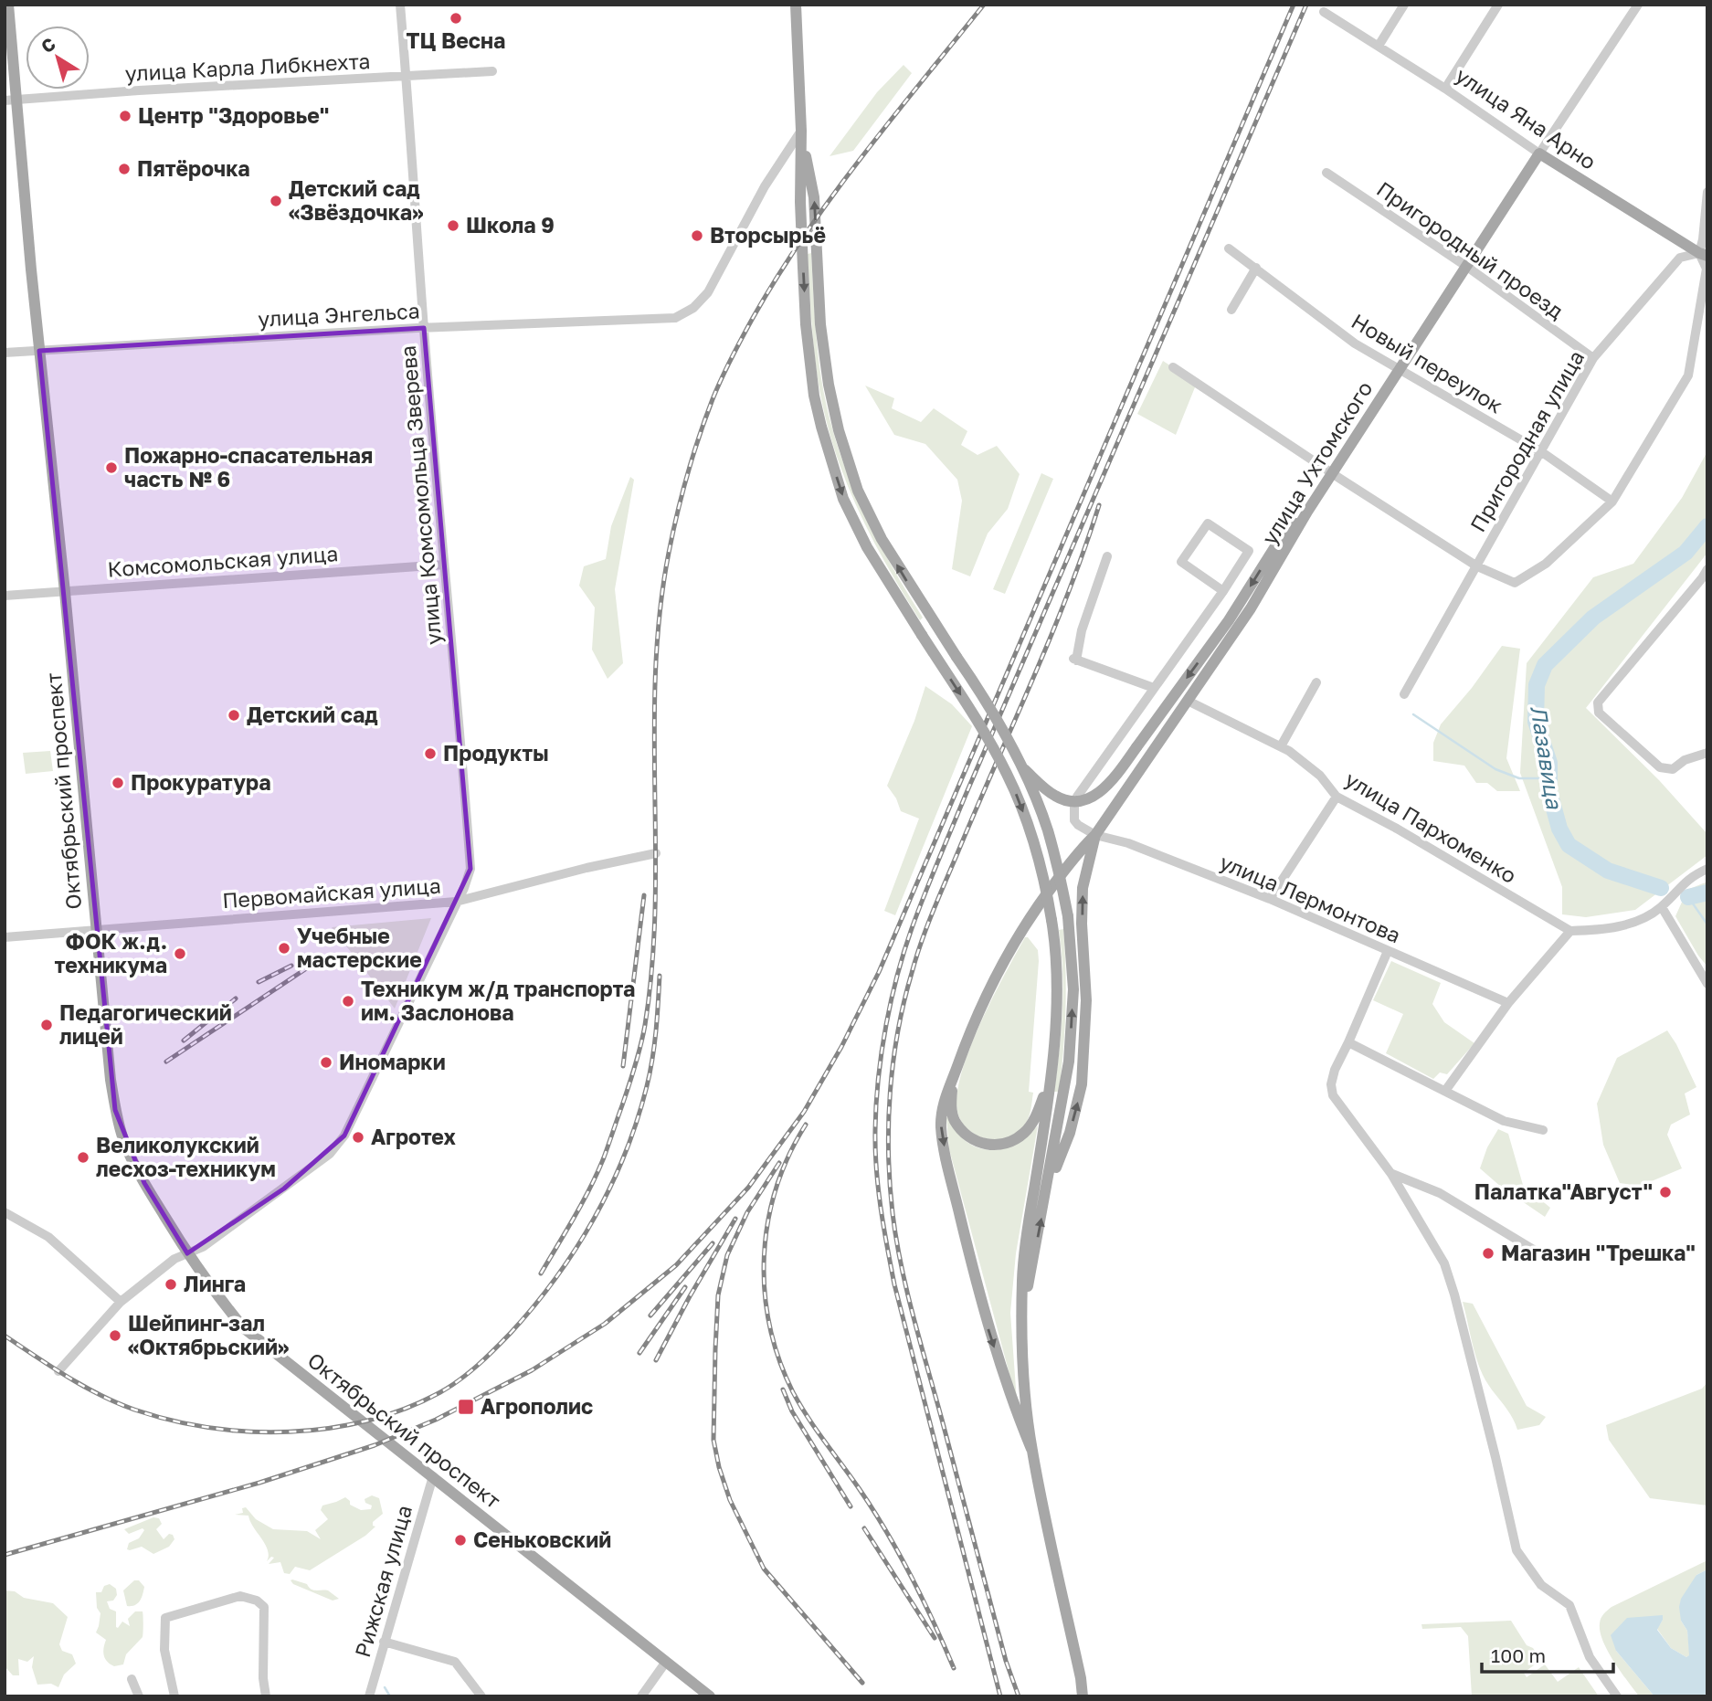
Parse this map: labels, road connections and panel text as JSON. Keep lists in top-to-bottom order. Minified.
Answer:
{"streets":{"main road":["улица Яна Арно","улица Ухтомского","Октябрьский проспект"],"street":["улица Карла Либкнехта","Пригородный проезд","улица Энгельса","Новый переулок","Пригородная улица","улица Комсомольца Зверева","Комсомольская улица","улица Пархоменко","Первомайская улица","улица Лермонтова","Рижская улица"]},"crossings":[["улица Карла Либкнехта","улица Комсомольца Зверева"],["улица Карла Либкнехта","Октябрьский проспект"],["улица Яна Арно","Пригородная улица"],["улица Яна Арно","улица Ухтомского"],["Пригородный проезд","Пригородная улица"],["Пригородный проезд","улица Ухтомского"],["улица Энгельса","улица Комсомольца Зверева"],["улица Энгельса","Октябрьский проспект"],["Новый переулок","Пригородная улица"],["Новый переулок","улица Ухтомского"],["улица Ухтомского","улица Пархоменко"],["улица Ухтомского","улица Лермонтова"],["улица Комсомольца Зверева","Комсомольская улица"],["улица Комсомольца Зверева","Октябрьский проспект"],["улица Комсомольца Зверева","Первомайская улица"],["Комсомольская улица","Октябрьский проспект"],["Октябрьский проспект","Первомайская улица"],["Октябрьский проспект","Рижская улица"]],"water":["Лазавица"],"places":{"other":["ТЦ Весна","Центр \"Здоровье\"","Пятёрочка","Детский сад «Звёздочка»","Школа 9","Вторсырьё","Пожарно-спасательная часть № 6","Детский сад","Продукты","Прокуратура","Учебные мастерские","ФОК ж.д. техникума","Техникум ж/д транспорта им. Заслонова","Педагогический лицей","Иномарки","Агротех","Великолукский лесхоз-техникум","Палатка\"Август\"","Магазин \"Трешка\"","Линга","Шейпинг-зал «Октябрьский»","Сеньковский"],"transit":["Агрополис"]},"scale_bar":"100 m","north":"top left"}
